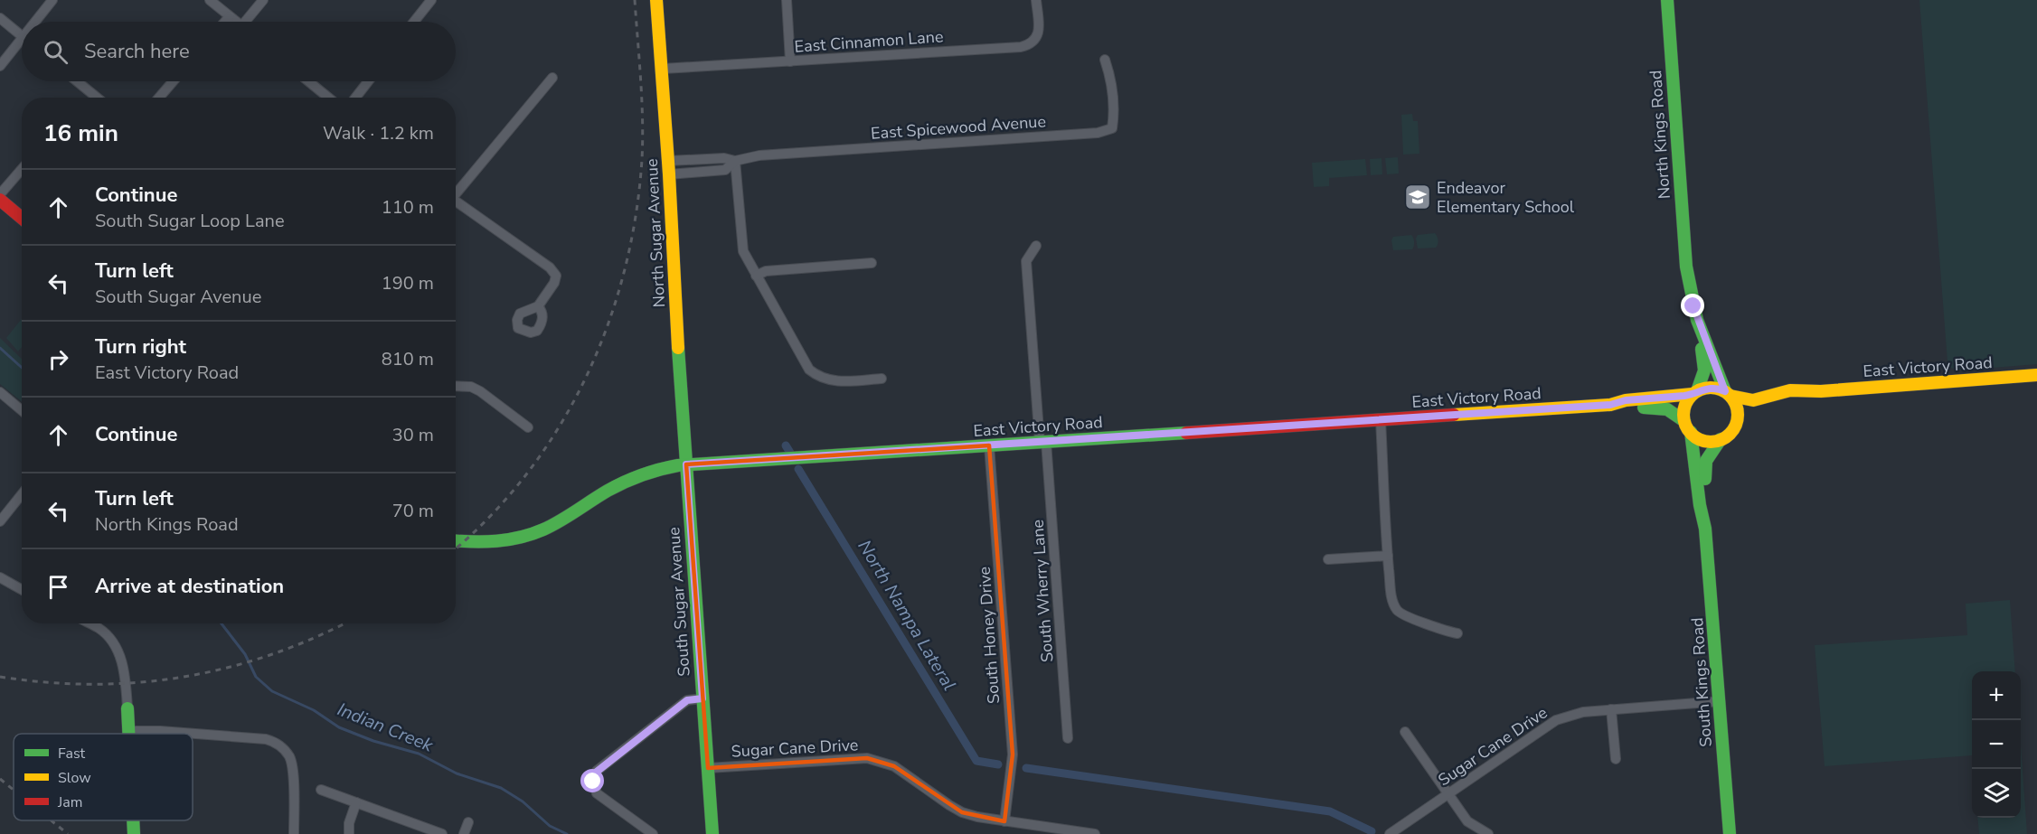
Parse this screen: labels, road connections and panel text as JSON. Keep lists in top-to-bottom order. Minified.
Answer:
{"streets":{"street":["East Cinnamon Lane","East Spicewood Avenue","North Kings Road","North Sugar Avenue","East Victory Road","South Wherry Lane","South Sugar Avenue","South Honey Drive","South Kings Road","Sugar Cane Drive"]},"crossings":[["East Cinnamon Lane","North Sugar Avenue"],["East Spicewood Avenue","North Sugar Avenue"],["North Kings Road","East Victory Road"],["North Kings Road","South Kings Road"],["North Sugar Avenue","East Victory Road"],["North Sugar Avenue","South Sugar Avenue"],["East Victory Road","South Wherry Lane"],["East Victory Road","South Sugar Avenue"],["East Victory Road","South Honey Drive"],["East Victory Road","South Kings Road"],["South Sugar Avenue","Sugar Cane Drive"],["South Honey Drive","Sugar Cane Drive"],["South Kings Road","Sugar Cane Drive"]],"water":["North Nampa Lateral","Indian Creek"],"places":{"school or university":["Endeavor Elementary School"]},"legend":["Fast","Slow","Jam"],"page":{"search":"Search here","heading":["16 min","Walk · 1.2 km"],"list":[["Continue","South Sugar Loop Lane","110 m"],["Turn left","South Sugar Avenue","190 m"],["Turn right","East Victory Road","810 m"],["Continue","30 m"],["Turn left","North Kings Road","70 m"],"Arrive at destination"],"map_buttons":["+","−"]}}
